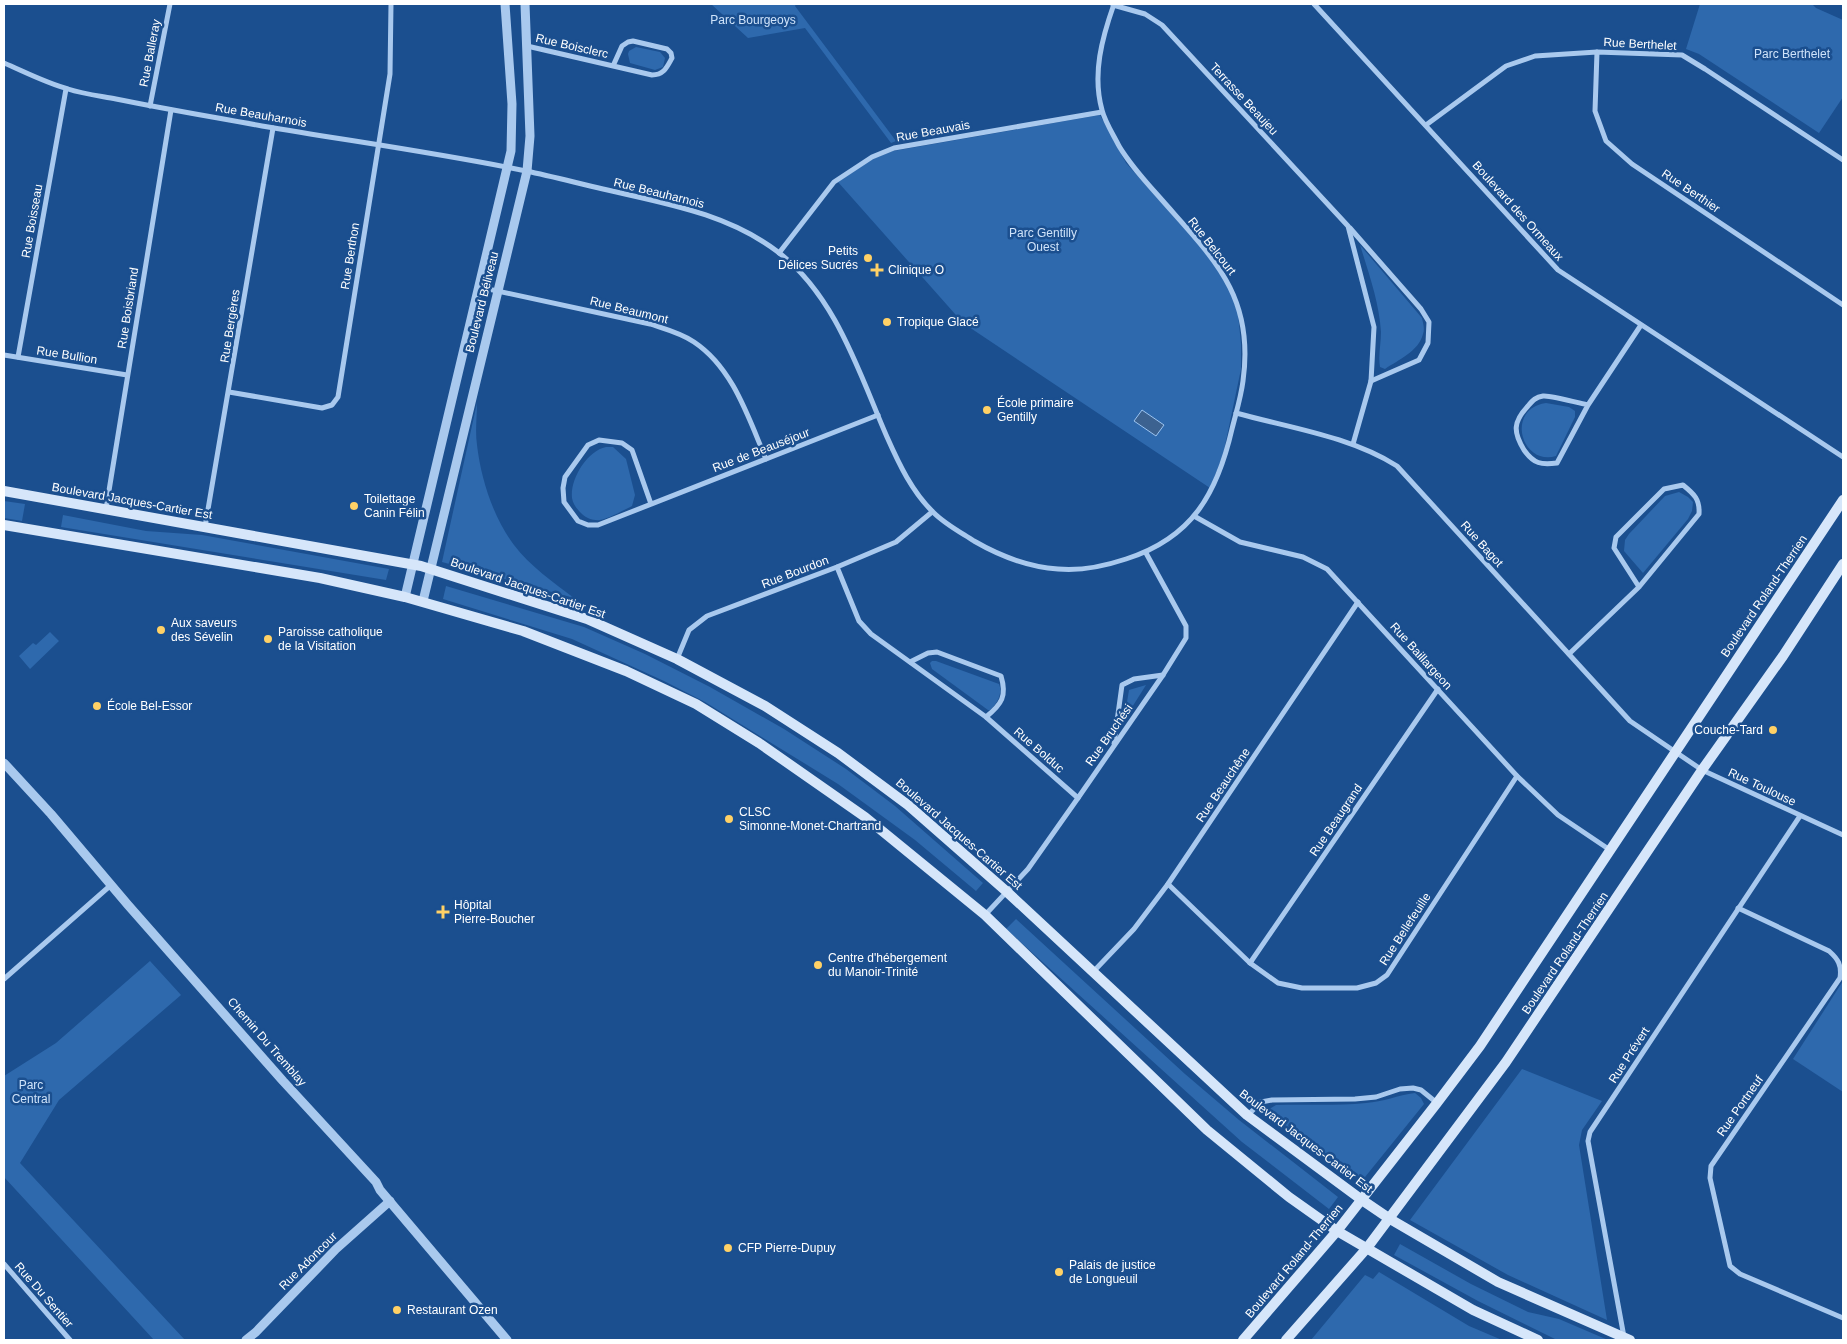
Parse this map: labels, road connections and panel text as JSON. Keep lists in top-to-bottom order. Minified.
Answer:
{"streets":{"main road":["Boulevard Jacques-Cartier Est","Boulevard Roland-Therrien"],"street":["Rue Berthelet","Rue Boisclerc","Rue Balleray","Terrasse Beaujeu","Rue Beauharnois","Rue Beauvais","Rue Berthier","Boulevard des Ormeaux","Rue Boisseau","Rue Belcourt","Rue Berthon","Boulevard Béliveau","Rue Boisbriand","Rue Beaumont","Rue Bergères","Rue Bullion","Rue de Beauséjour","Rue Bagot","Rue Bourdon","Rue Baillargeon","Rue Bruchési","Rue Bolduc","Rue Beauchêne","Rue Toulouse","Rue Beaugrand","Rue Bellefeuille","Chemin Du Tremblay","Rue Prévert","Rue Portneuf","Rue Adoncour","Rue Du Sentier"]},"crossings":[["Rue Berthelet","Rue Berthier"],["Rue Berthelet","Boulevard des Ormeaux"],["Rue Boisclerc","Boulevard Béliveau"],["Rue Balleray","Rue Beauharnois"],["Terrasse Beaujeu","Rue Belcourt"],["Terrasse Beaujeu","Rue Bagot"],["Rue Beauharnois","Rue Beauvais"],["Rue Beauharnois","Rue Boisseau"],["Rue Beauharnois","Rue Belcourt"],["Rue Beauharnois","Rue Berthon"],["Rue Beauharnois","Boulevard Béliveau"],["Rue Beauharnois","Rue Boisbriand"],["Rue Beauharnois","Rue Bergères"],["Rue Beauharnois","Rue de Beauséjour"],["Rue Beauharnois","Rue Bourdon"],["Rue Beauharnois","Rue Baillargeon"],["Rue Beauharnois","Rue Bruchési"],["Rue Beauvais","Rue Belcourt"],["Rue Boisseau","Rue Bullion"],["Rue Belcourt","Rue Bagot"],["Rue Belcourt","Rue Baillargeon"],["Rue Berthon","Rue Bergères"],["Boulevard Béliveau","Rue Beaumont"],["Boulevard Béliveau","Boulevard Jacques-Cartier Est"],["Rue Boisbriand","Rue Bullion"],["Rue Boisbriand","Boulevard Jacques-Cartier Est"],["Rue Beaumont","Rue de Beauséjour"],["Rue Bergères","Boulevard Jacques-Cartier Est"],["Boulevard Jacques-Cartier Est","Rue Bourdon"],["Boulevard Jacques-Cartier Est","Boulevard Roland-Therrien"],["Boulevard Jacques-Cartier Est","Rue Bruchési"],["Boulevard Jacques-Cartier Est","Rue Beauchêne"],["Boulevard Jacques-Cartier Est","Rue Prévert"],["Rue Bagot","Boulevard Roland-Therrien"],["Rue Bagot","Rue Toulouse"],["Rue Bourdon","Rue Bolduc"],["Boulevard Roland-Therrien","Rue Baillargeon"],["Boulevard Roland-Therrien","Rue Toulouse"],["Rue Baillargeon","Rue Beauchêne"],["Rue Baillargeon","Rue Beaugrand"],["Rue Baillargeon","Rue Bellefeuille"],["Rue Bruchési","Rue Bolduc"],["Rue Beauchêne","Rue Bellefeuille"],["Rue Toulouse","Rue Prévert"],["Rue Beaugrand","Rue Bellefeuille"],["Chemin Du Tremblay","Rue Adoncour"],["Rue Prévert","Rue Portneuf"]],"parks":["Parc Bourgeoys","Parc Berthelet","Parc Gentilly Ouest","Parc Central"],"places":{"other":["Petits Délices Sucrés","Tropique Glacé","École primaire Gentilly","Toilettage Canin Félin","Aux saveurs des Sévelin","Paroisse catholique de la Visitation","École Bel-Essor","Couche-Tard","CLSC Simonne-Monet-Chartrand","Centre d'hébergement du Manoir-Trinité","CFP Pierre-Dupuy","Palais de justice de Longueuil","Restaurant Ozen"],"health":["Clinique O","Hôpital Pierre-Boucher"]}}
